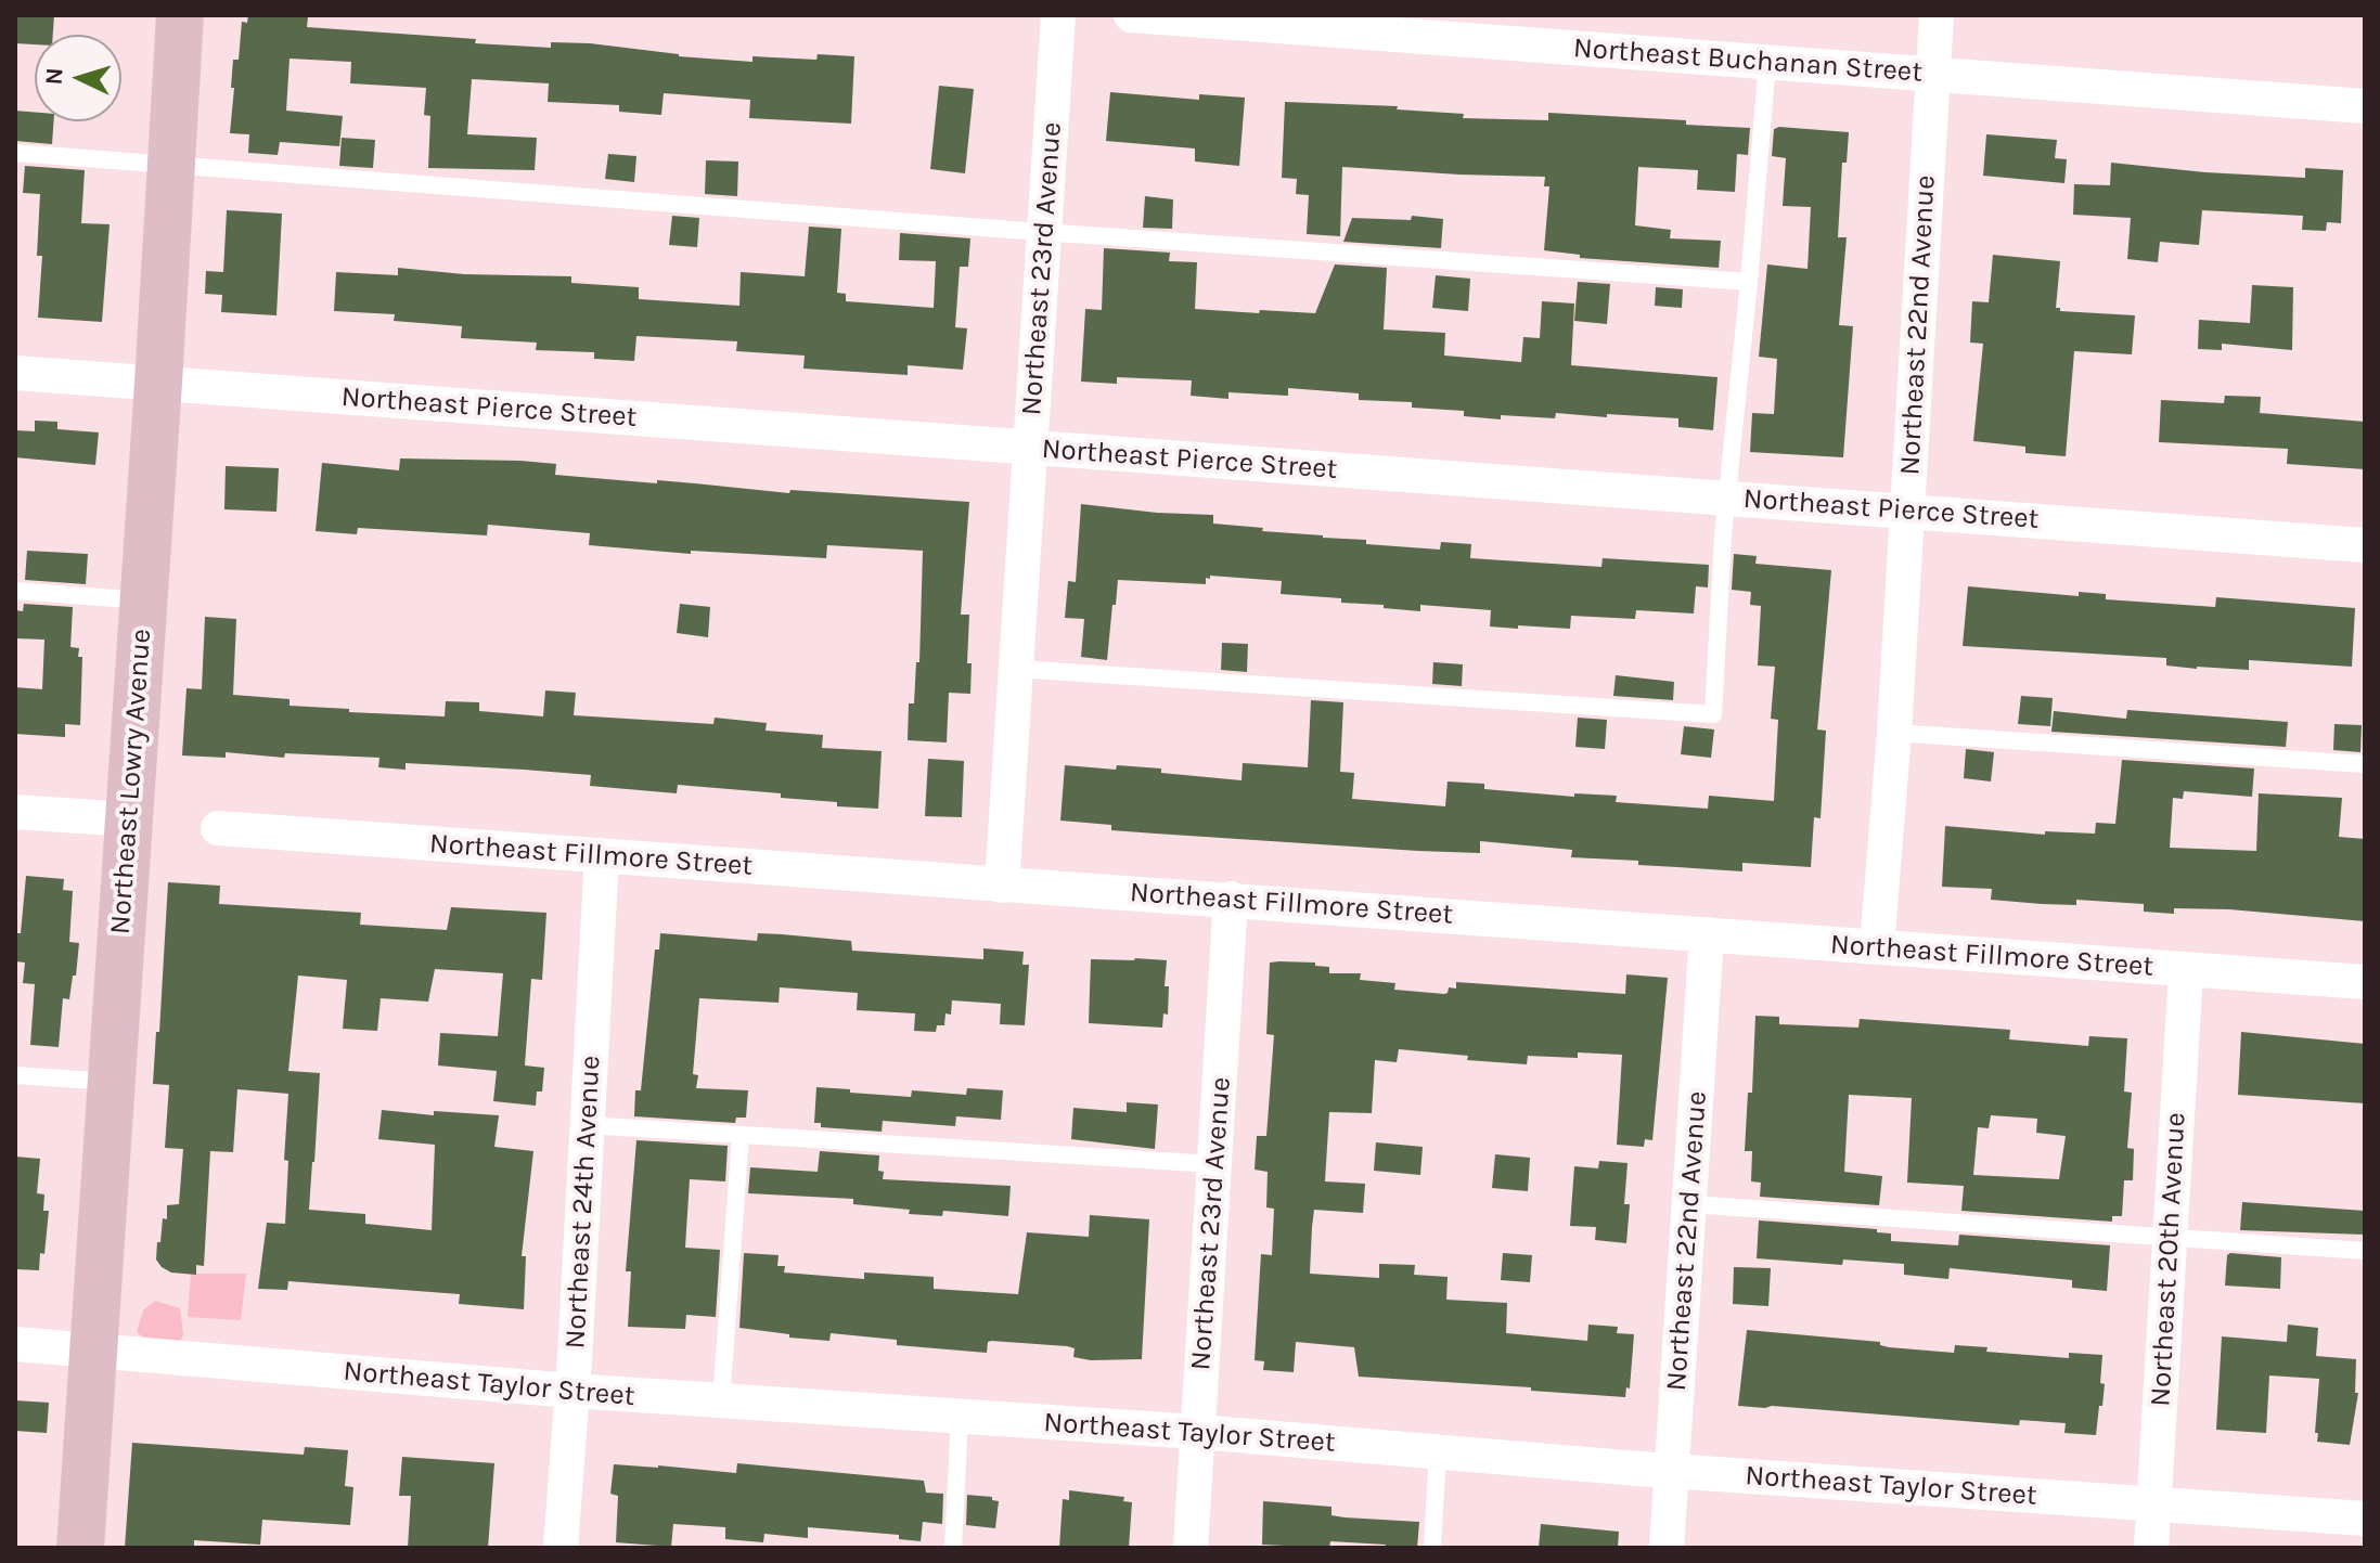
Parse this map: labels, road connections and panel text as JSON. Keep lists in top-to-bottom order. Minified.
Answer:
{"streets":{"main road":["Northeast Lowry Avenue"],"street":["Northeast Buchanan Street","Northeast 23rd Avenue","Northeast 22nd Avenue","Northeast Pierce Street","Northeast Fillmore Street","Northeast 24th Avenue","Northeast 20th Avenue","Northeast Taylor Street"]},"crossings":[["Northeast Buchanan Street","Northeast 22nd Avenue"],["Northeast 23rd Avenue","Northeast Pierce Street"],["Northeast 23rd Avenue","Northeast Fillmore Street"],["Northeast 23rd Avenue","Northeast Taylor Street"],["Northeast 22nd Avenue","Northeast Pierce Street"],["Northeast 22nd Avenue","Northeast Fillmore Street"],["Northeast 22nd Avenue","Northeast Taylor Street"],["Northeast Pierce Street","Northeast Lowry Avenue"],["Northeast Lowry Avenue","Northeast Taylor Street"],["Northeast Fillmore Street","Northeast 24th Avenue"],["Northeast Fillmore Street","Northeast 20th Avenue"],["Northeast 24th Avenue","Northeast Taylor Street"],["Northeast 20th Avenue","Northeast Taylor Street"]],"north":"left"}
